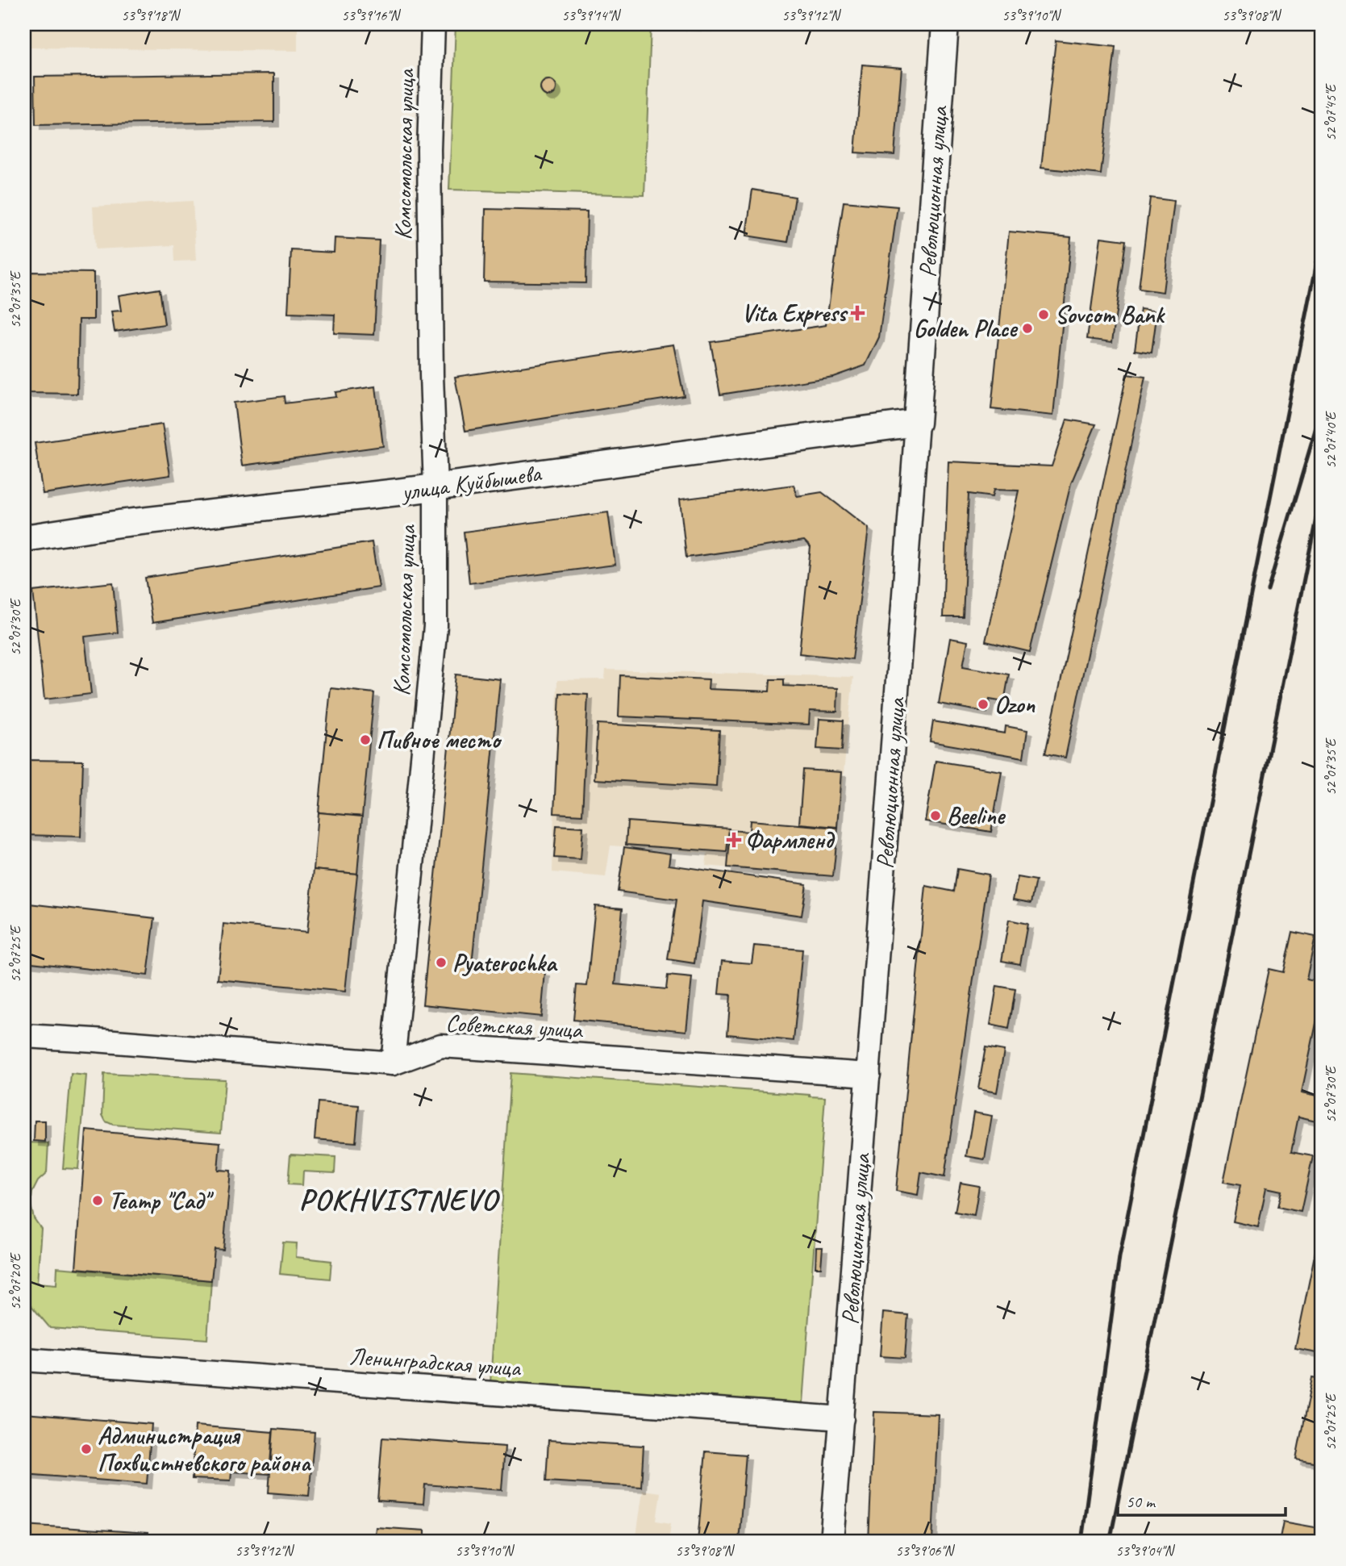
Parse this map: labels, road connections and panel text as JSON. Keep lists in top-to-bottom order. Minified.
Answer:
{"streets":{"main road":["Революционная улица","улица Куйбышева"],"street":["Комсомольская улица","Советская улица","Ленинградская улица"]},"crossings":[["Комсомольская улица","улица Куйбышева"],["Комсомольская улица","Советская улица"],["Революционная улица","улица Куйбышева"],["Революционная улица","Советская улица"],["Революционная улица","Ленинградская улица"]],"districts":["POKHVISTNEVO"],"places":{"health":["Vita Express","Фармленд"],"other":["Sovcom Bank","Golden Place","Ozon","Пивное место","Beeline","Pyaterochka","Театр \"Сад\"","Администрация Похвистневского района"]},"scale_bar":"50 m","coordinates":["53°39'18\"N","53°39'16\"N","53°39'14\"N","53°39'12\"N","53°39'10\"N","53°39'08\"N","52°07'45\"E","52°07'35\"E","52°07'40\"E","52°07'30\"E","52°07'25\"E","52°07'20\"E","53°39'06\"N","53°39'04\"N"]}
